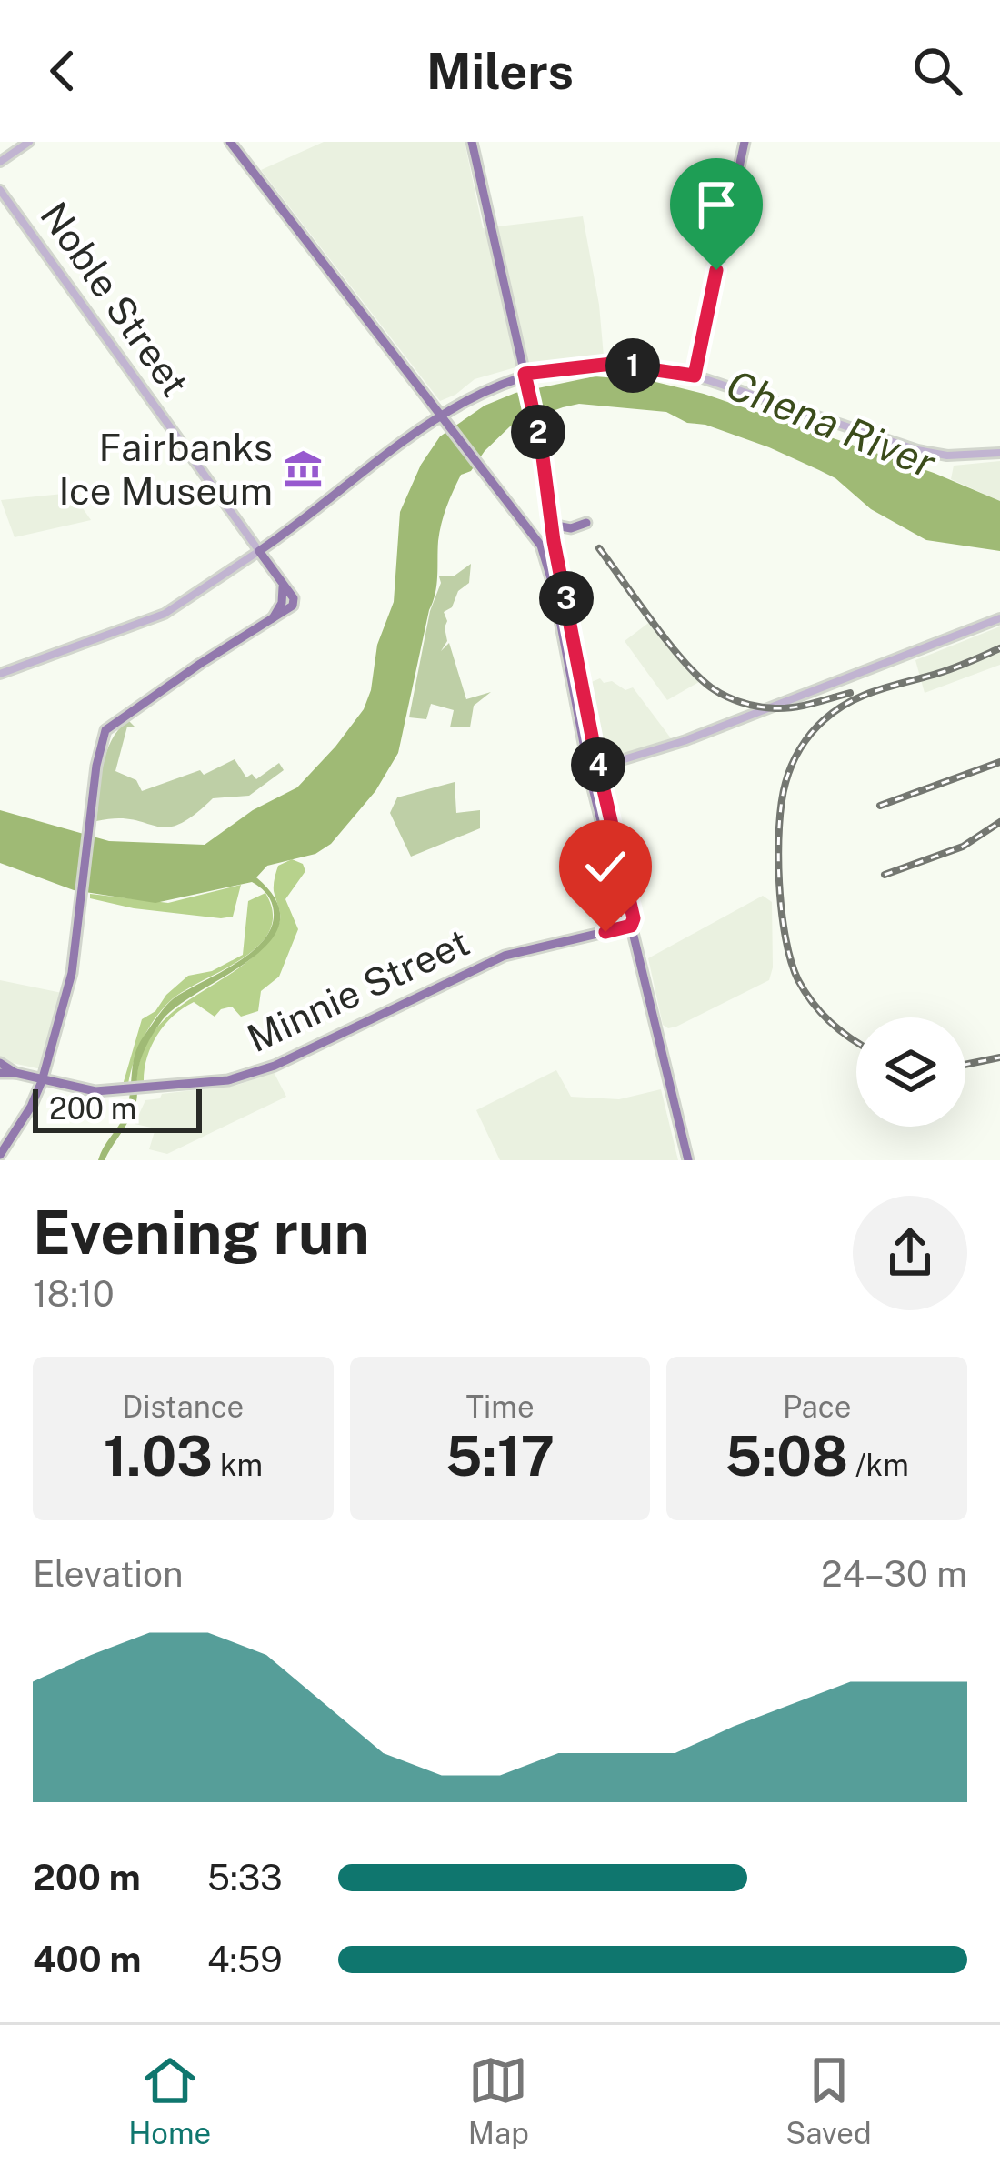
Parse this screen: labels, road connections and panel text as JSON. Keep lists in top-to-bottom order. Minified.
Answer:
{"streets":{"main road":["Noble Street","Minnie Street"]},"water":["Chena River"],"places":{"museum":["Fairbanks Ice Museum"]},"scale_bar":"200 m","page":{"header":"Milers","pins":["1","2","3","4"],"scale":"200 m","heading":["Evening run","18:10"],"stats":[["Distance","1.03 km"],["Time","5:17"],["Pace","5:08 /km"]],"chart":["Elevation","24–30 m"],"list":[{"name":"200 m","note":"5:33"},{"name":"400 m","note":"4:59"}],"tabs":["Home","Map","Saved"]}}
